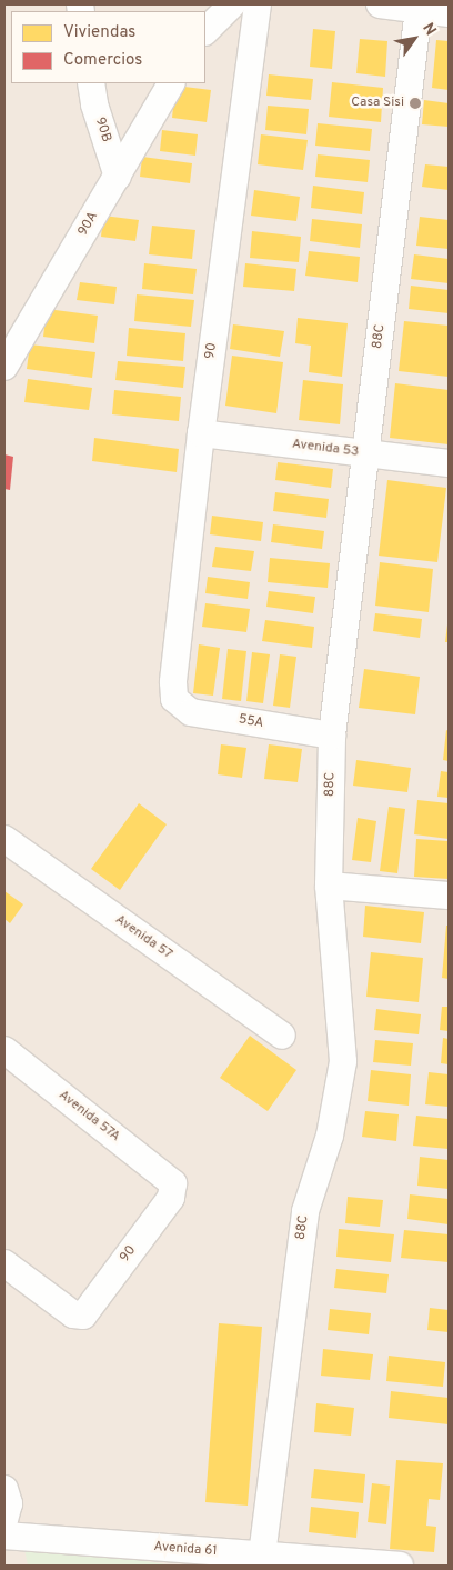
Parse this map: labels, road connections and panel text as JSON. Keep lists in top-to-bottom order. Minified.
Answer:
{"streets":{"street":["90B","90A","88C","90","Avenida 53","55A","Avenida 57","Avenida 57A","Avenida 61"]},"crossings":[["90B","90A"],["88C","Avenida 53"],["88C","55A"],["88C","Avenida 61"],["90","Avenida 53"],["90","55A"],["90","Avenida 57A"]],"places":["Casa Sisi"],"legend":["Viviendas","Comercios"],"north":"top right"}
